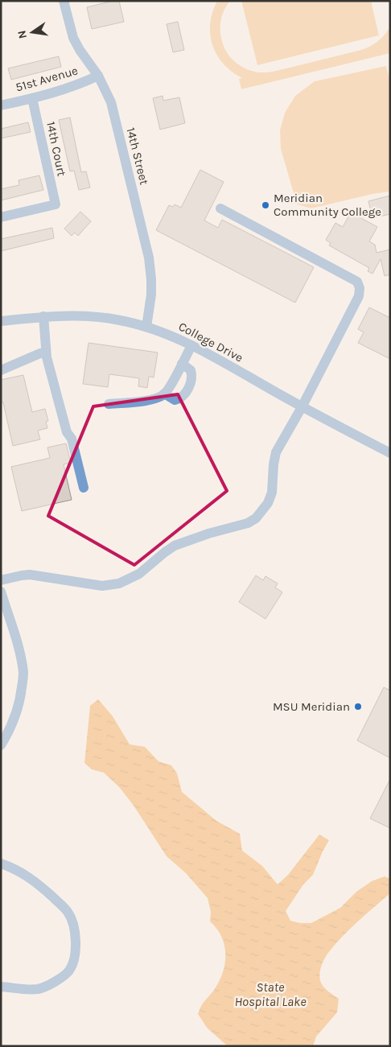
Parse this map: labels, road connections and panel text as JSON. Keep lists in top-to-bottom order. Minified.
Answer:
{"streets":{"street":["51st Avenue","14th Court","14th Street","College Drive"]},"crossings":[["51st Avenue","14th Court"],["51st Avenue","14th Street"],["14th Street","College Drive"]],"water":["State Hospital Lake"],"places":["Meridian Community College","MSU Meridian"],"north":"left"}
